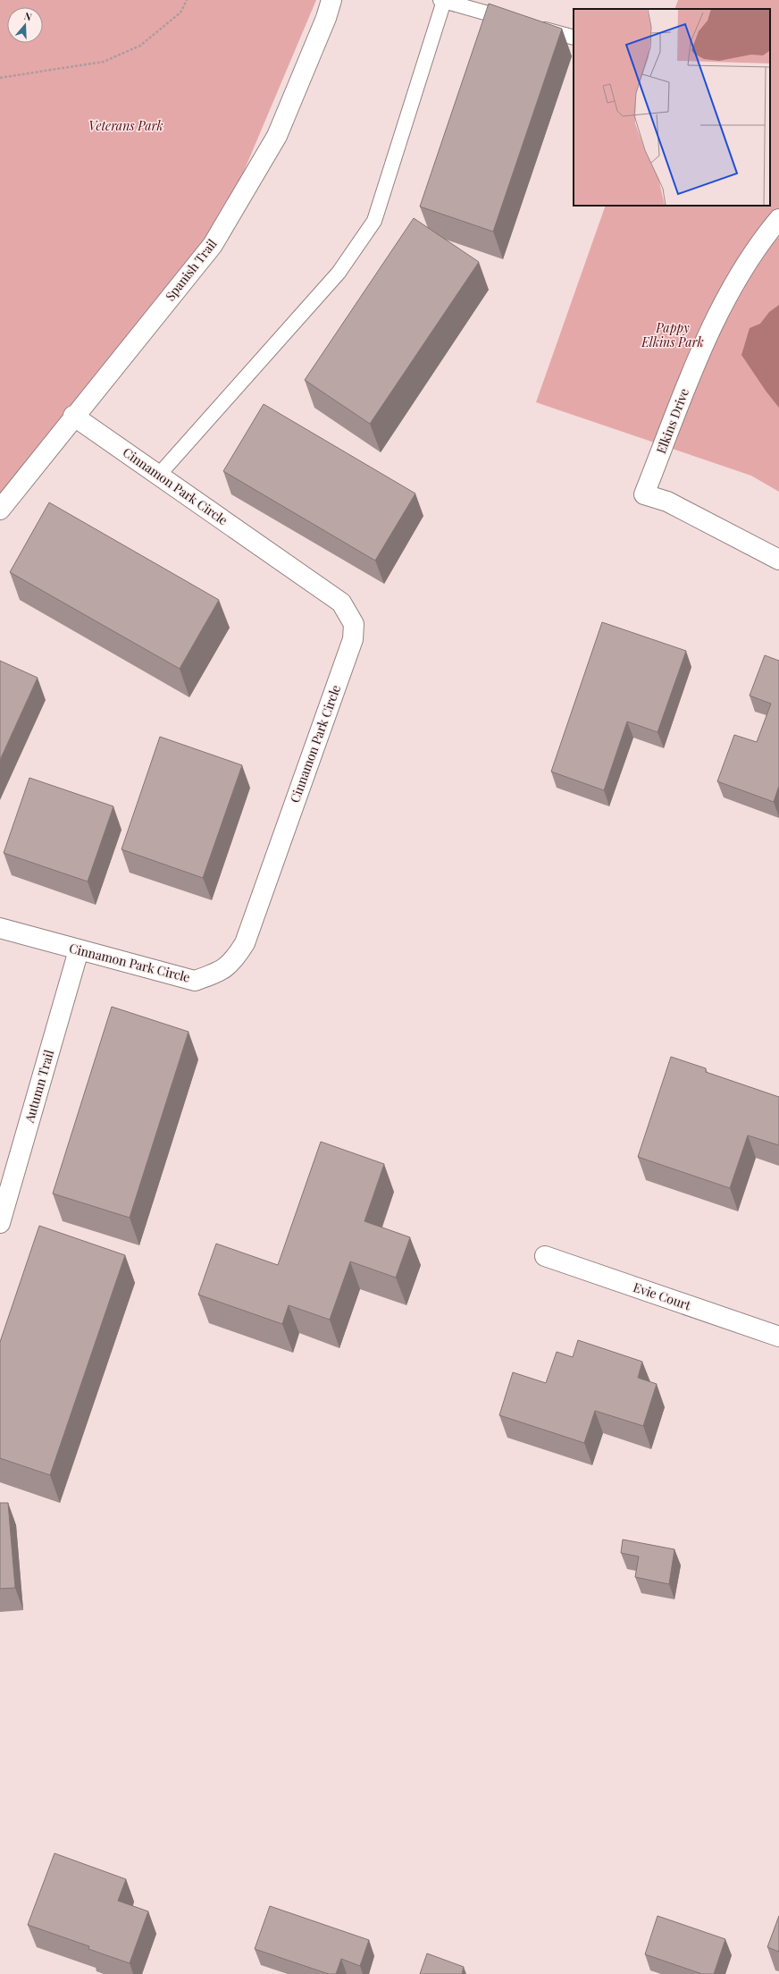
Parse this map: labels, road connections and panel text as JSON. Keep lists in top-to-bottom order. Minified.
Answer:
{"streets":{"street":["Spanish Trail","Elkins Drive","Cinnamon Park Circle","Autumn Trail","Evie Court"]},"crossings":[["Spanish Trail","Cinnamon Park Circle"],["Cinnamon Park Circle","Autumn Trail"]],"parks":["Veterans Park","Pappy Elkins Park"],"north":"top"}
